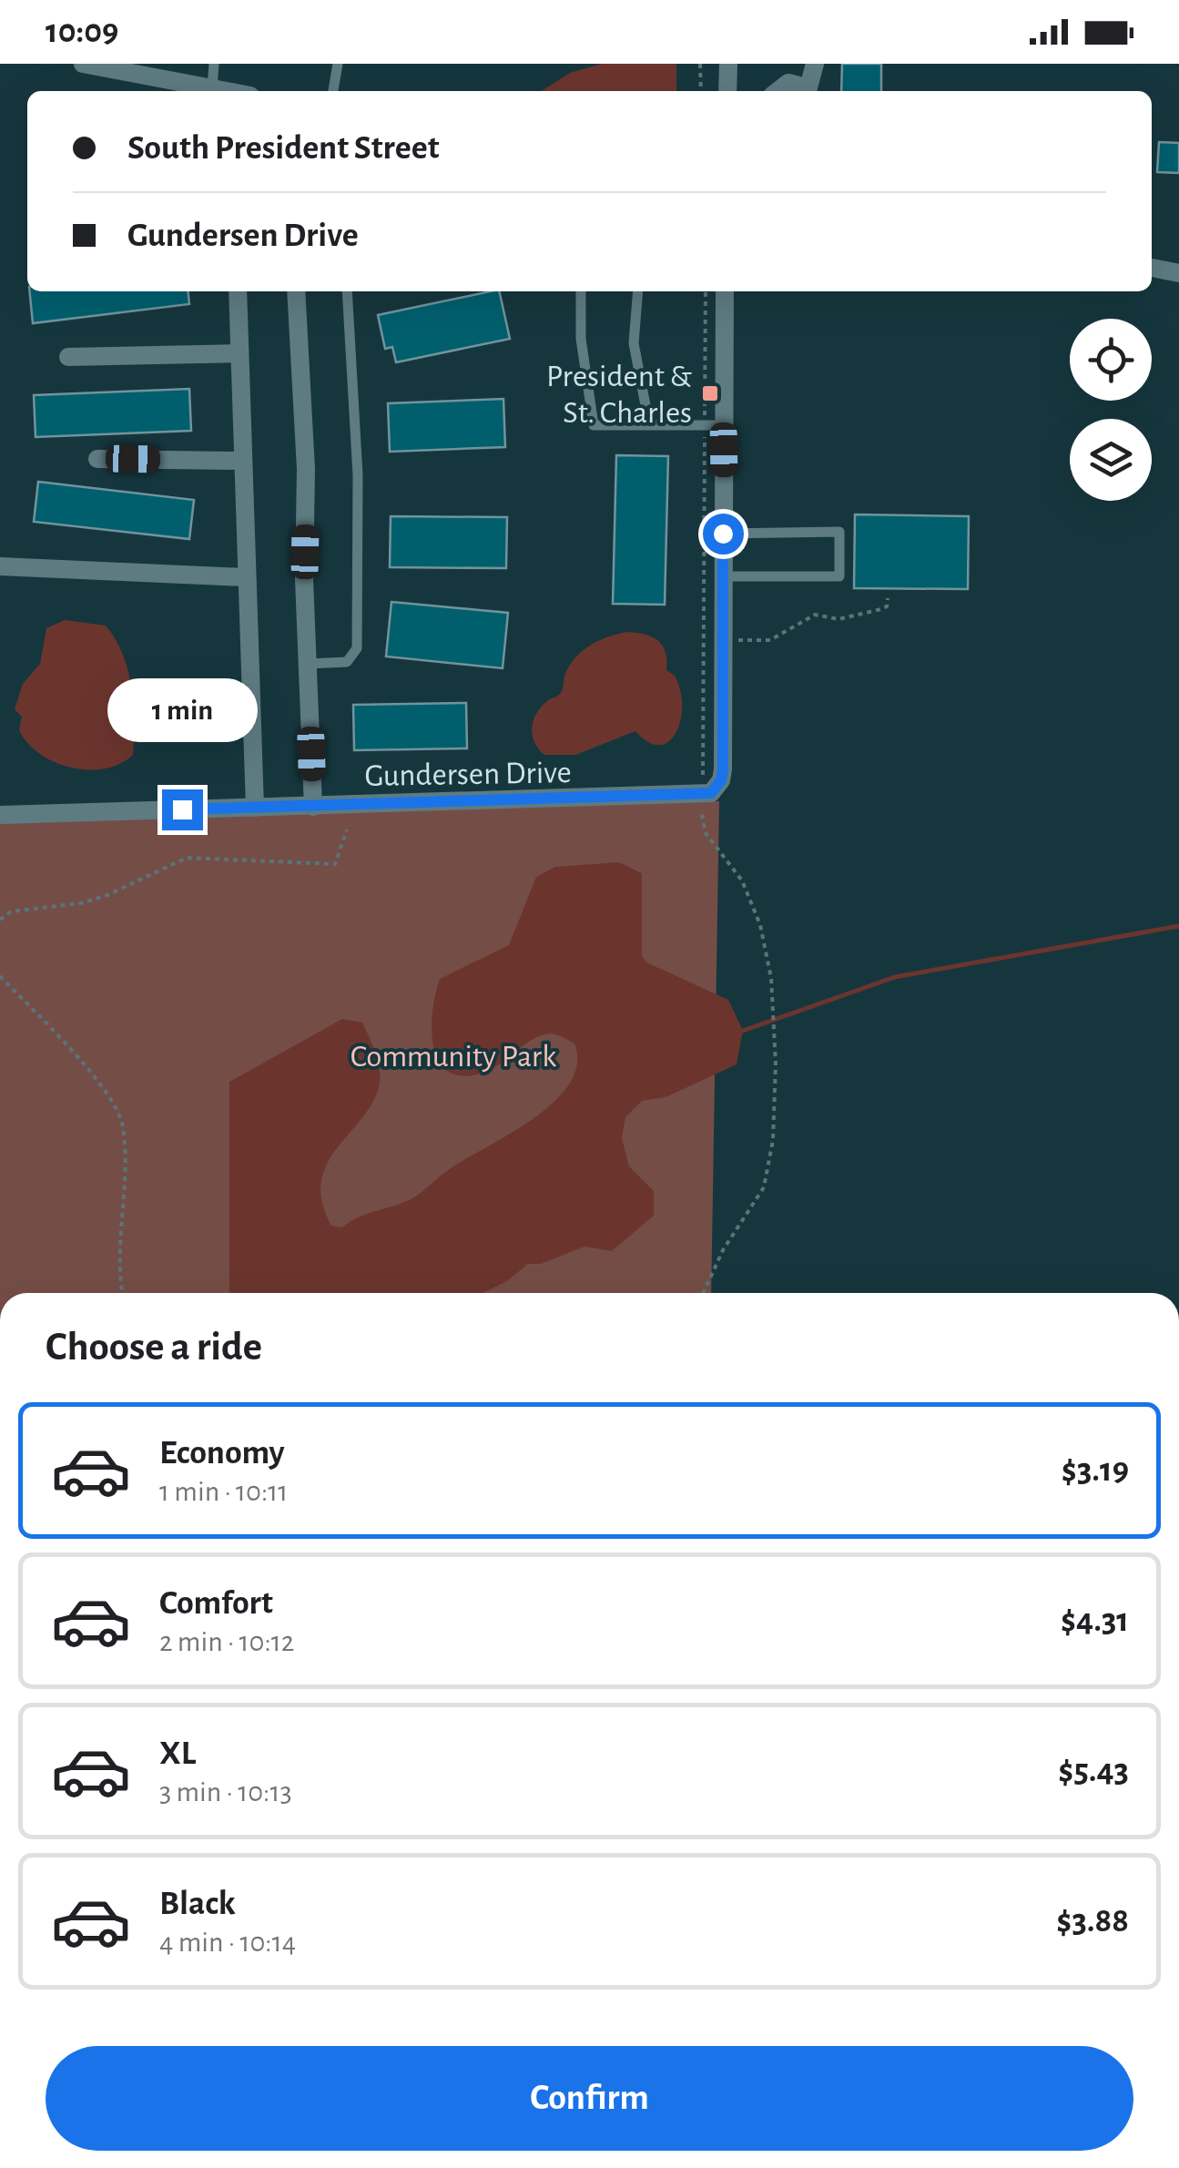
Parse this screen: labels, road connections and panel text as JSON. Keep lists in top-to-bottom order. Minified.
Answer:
{"streets":{"street":["Gundersen Drive"]},"parks":["Community Park"],"places":{"transit":["President & St. Charles"]},"page":{"status":"10:09","banner":["South President Street","Gundersen Drive"],"bubble":"1 min","heading":"Choose a ride","list":[{"name":"Economy","note":"1 min · 10:11","value":"$3.19"},{"name":"Comfort","note":"2 min · 10:12","value":"$4.31"},{"name":"XL","note":"3 min · 10:13","value":"$5.43"},{"name":"Black","note":"4 min · 10:14","value":"$3.88"}],"buttons":"Confirm"}}
